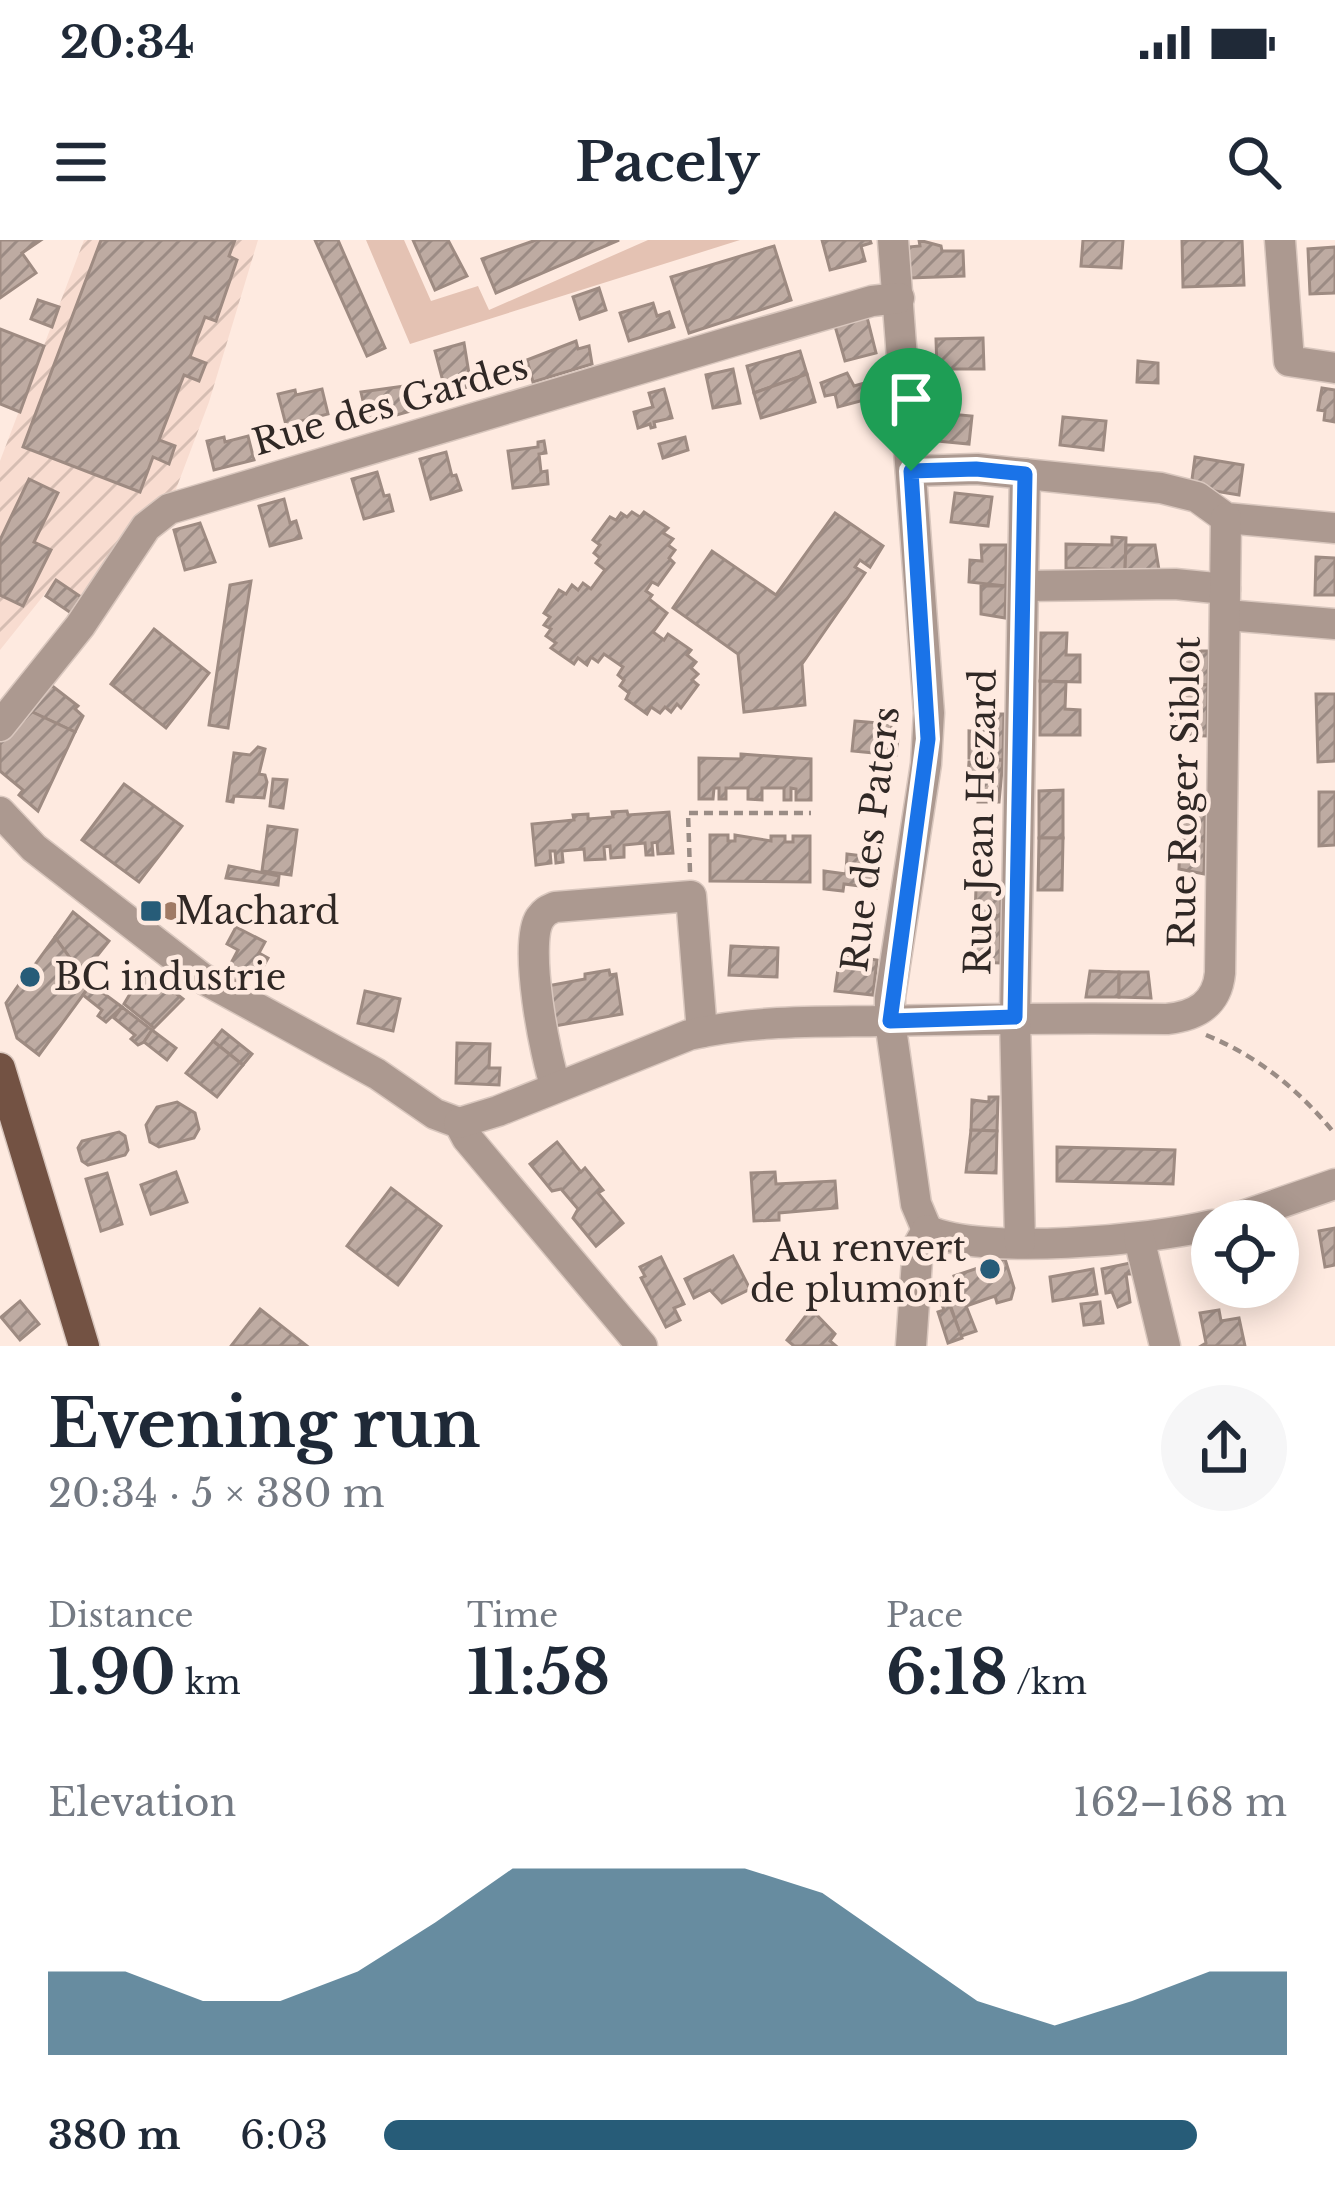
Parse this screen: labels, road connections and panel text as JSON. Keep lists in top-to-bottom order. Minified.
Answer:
{"streets":{"street":["Rue des Gardes","Rue Roger Siblot","Rue Jean Hezard","Rue des Paters"]},"crossings":[["Rue des Gardes","Rue des Paters"]],"places":{"transit":["Machard"],"other":["BC industrie","Au renvert de plumont"]},"page":{"status":"20:34","header":"Pacely","heading":["Evening run","20:34 · 5 × 380 m"],"stats":[["Distance","1.90 km"],["Time","11:58"],["Pace","6:18 /km"]],"chart":["Elevation","162–168 m"],"list":[{"name":"380 m","note":"6:03"}]}}
